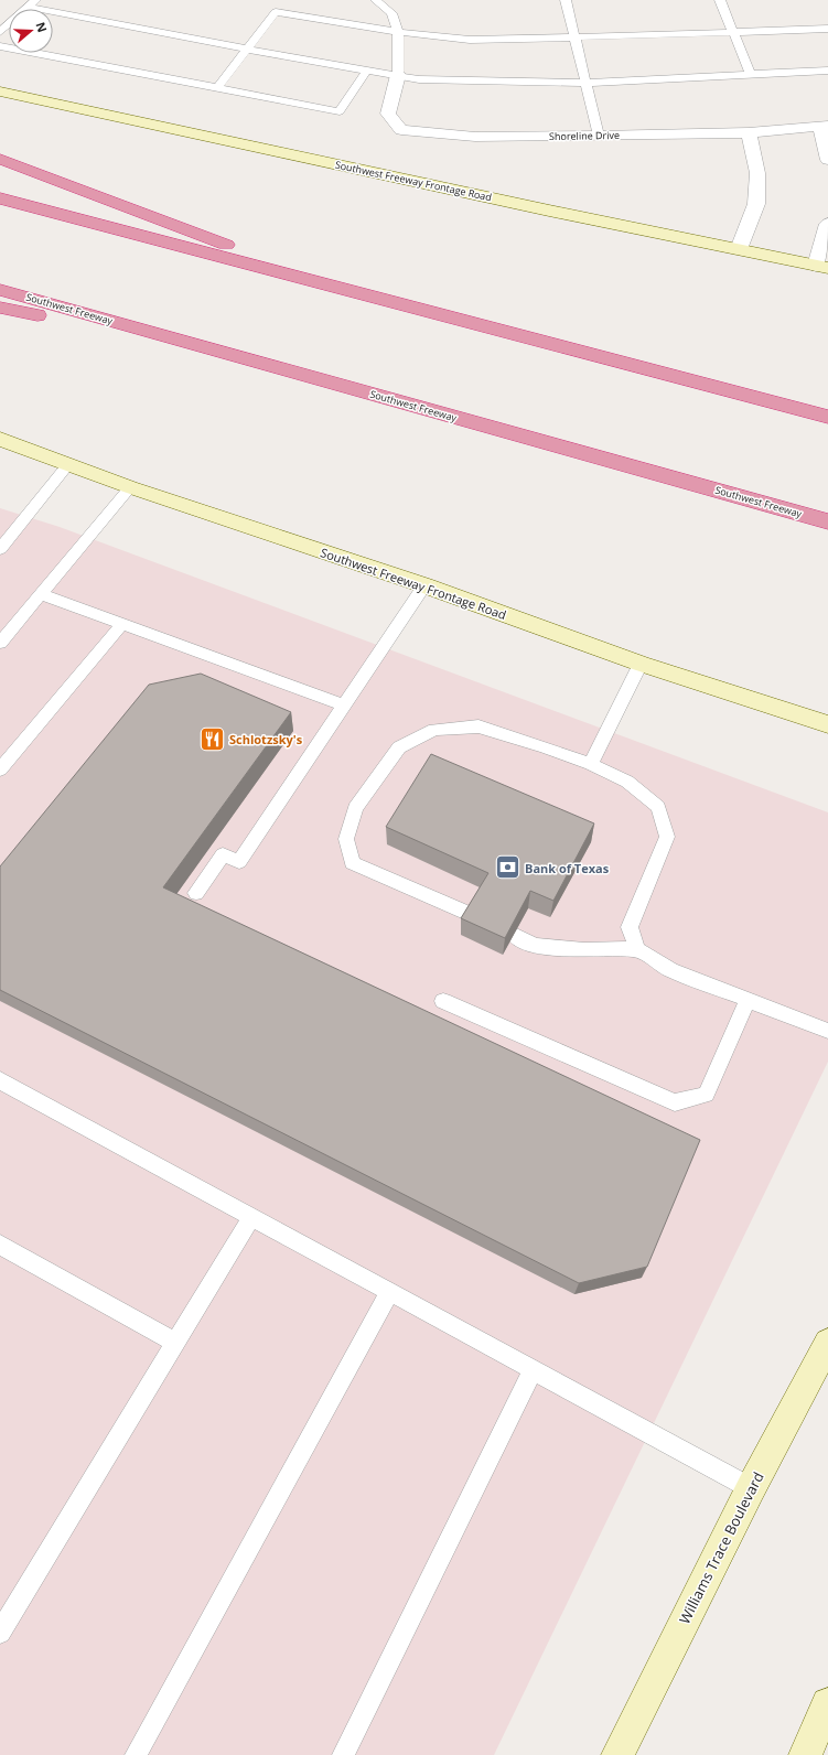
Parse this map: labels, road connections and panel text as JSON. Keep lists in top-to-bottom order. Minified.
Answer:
{"streets":{"highway":["Southwest Freeway"],"main road":["Southwest Freeway Frontage Road","Williams Trace Boulevard"],"street":["Shoreline Drive"]},"places":{"restaurant":["Schlotzsky's"],"bank":["Bank of Texas"]},"north":"right"}
